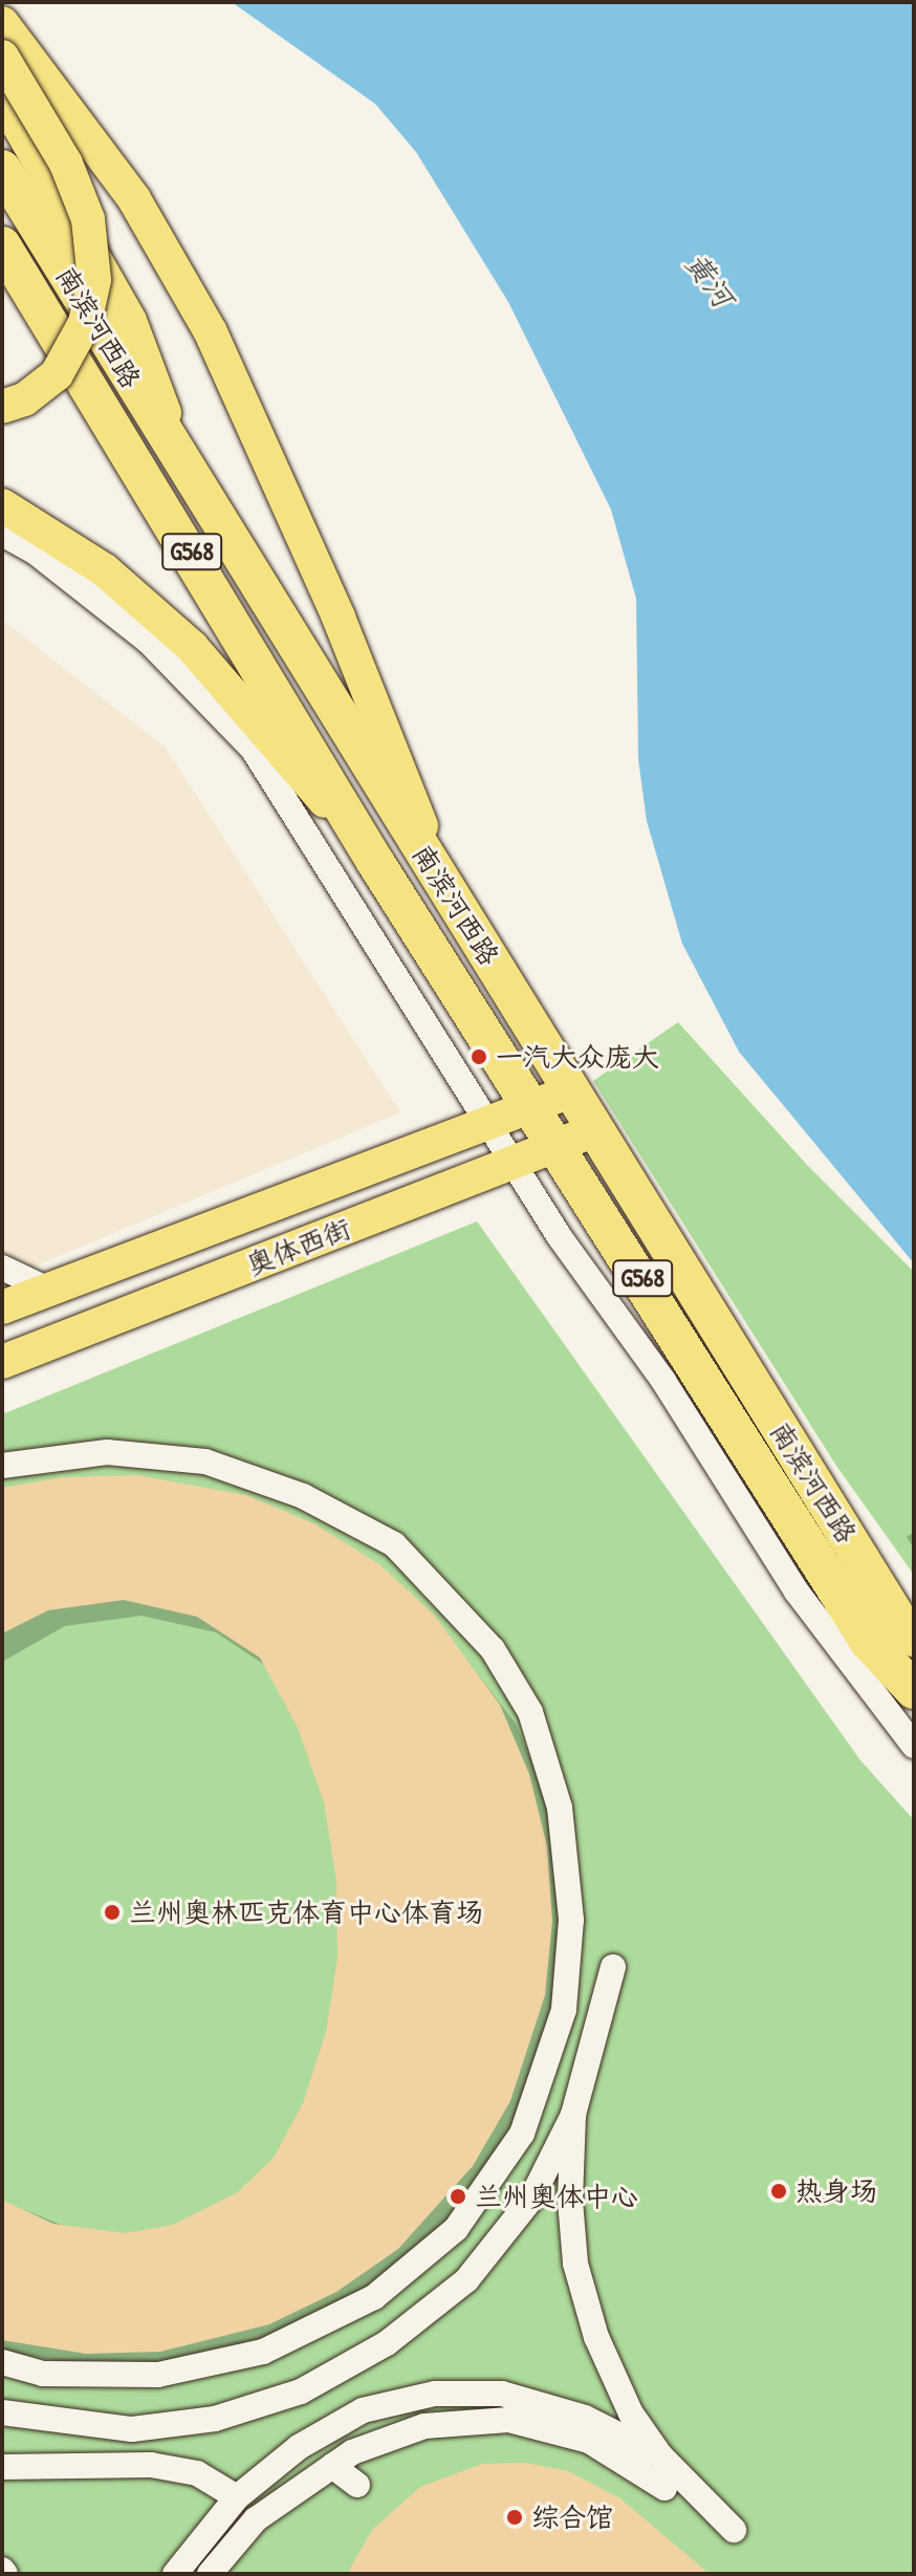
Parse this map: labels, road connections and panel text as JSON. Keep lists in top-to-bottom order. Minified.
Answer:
{"streets":{"highway":["南滨河西路","G568"],"main road":["奥体西街"]},"crossings":[["南滨河西路","奥体西街"]],"water":["黄河"],"places":["一汽大众庞大","兰州奥林匹克体育中心体育场","热身场","兰州奥体中心","综合馆"]}
